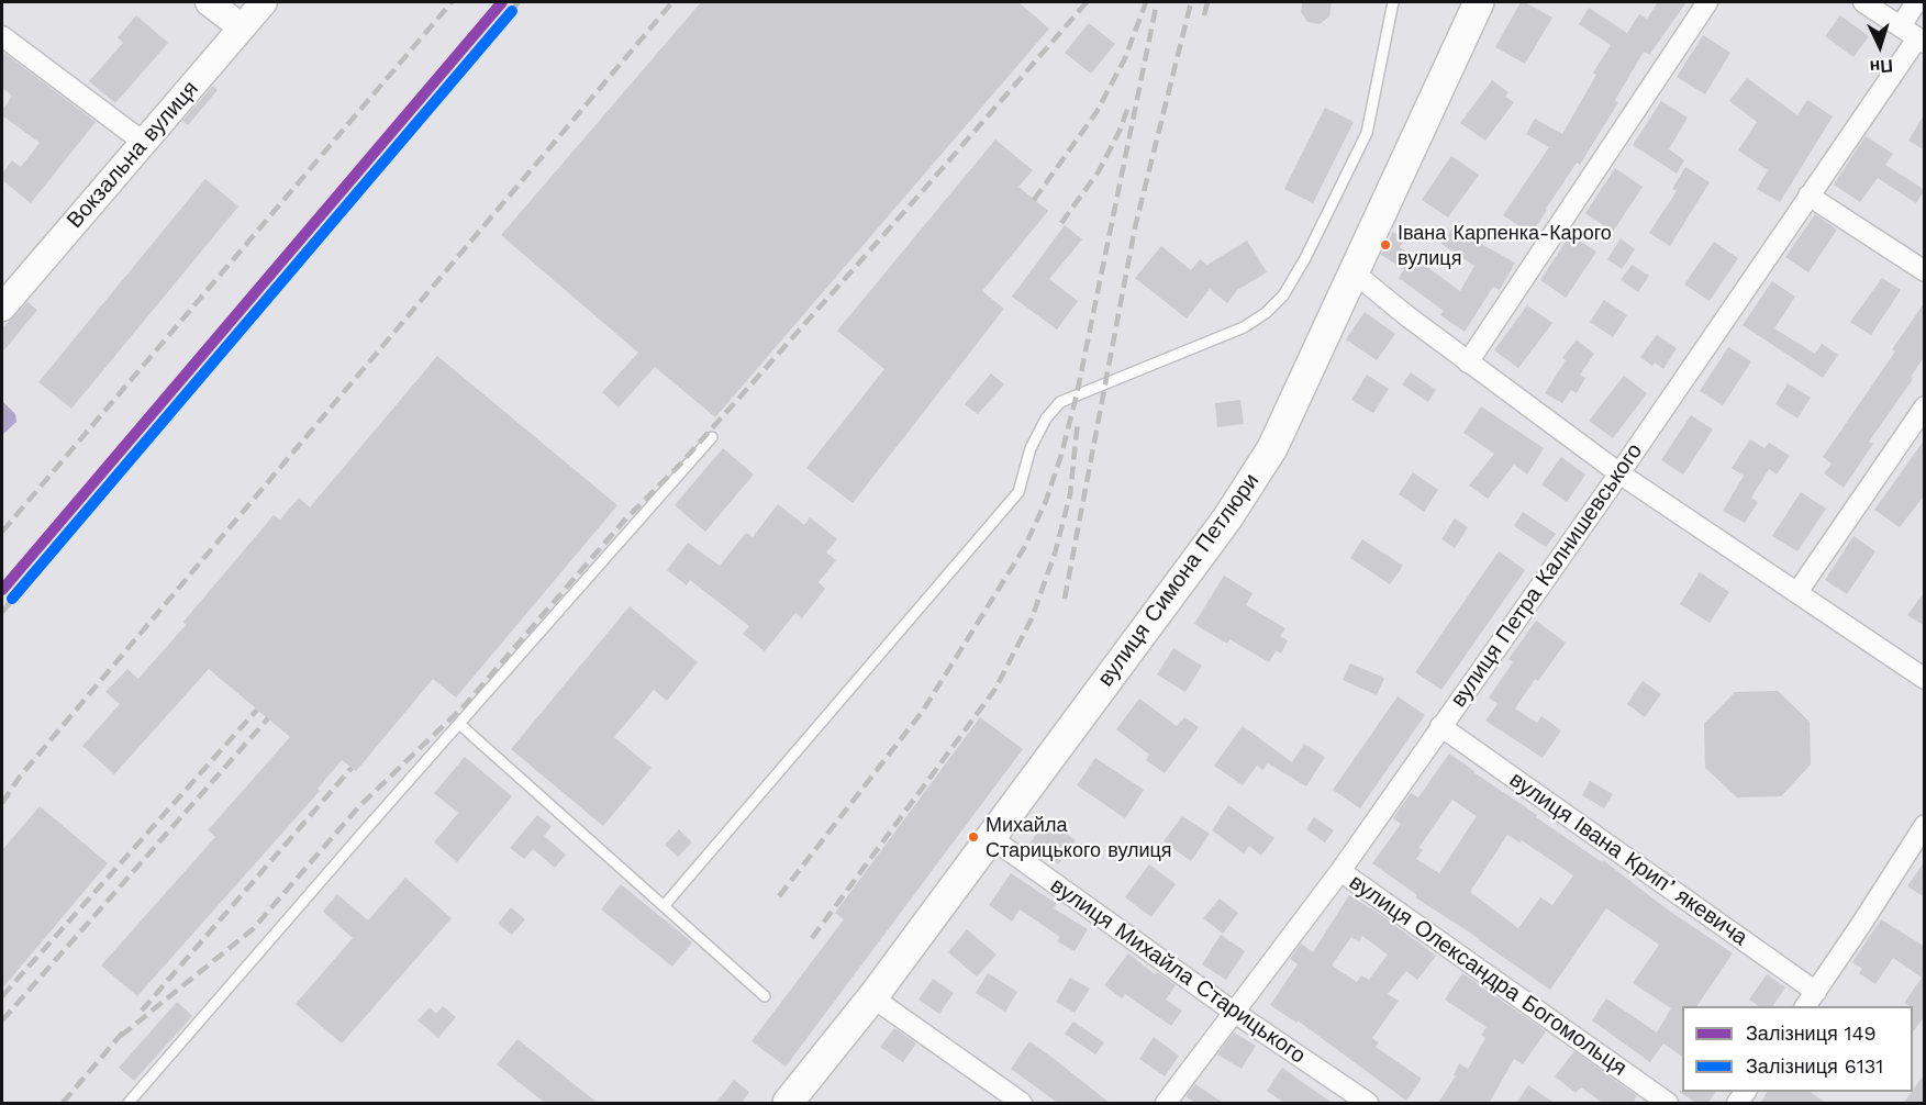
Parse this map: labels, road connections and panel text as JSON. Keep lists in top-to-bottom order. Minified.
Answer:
{"streets":{"main road":["вулиця Симона Петлюри"],"street":["Вокзальна вулиця","вулиця Петра Калнишевського","вулиця Івана Крипʼякевича","вулиця Михайла Старицького","вулиця Олександра Богомольця"]},"crossings":[["вулиця Петра Калнишевського","вулиця Івана Крипʼякевича"],["вулиця Петра Калнишевського","вулиця Михайла Старицького"],["вулиця Петра Калнишевського","вулиця Олександра Богомольця"],["вулиця Симона Петлюри","вулиця Михайла Старицького"]],"places":["Івана Карпенка-Карого вулиця","Михайла Старицького вулиця"],"lines":["rail line 149","rail line 6131"],"legend":["Залізниця 149","Залізниця 6131"],"north":"bottom"}
